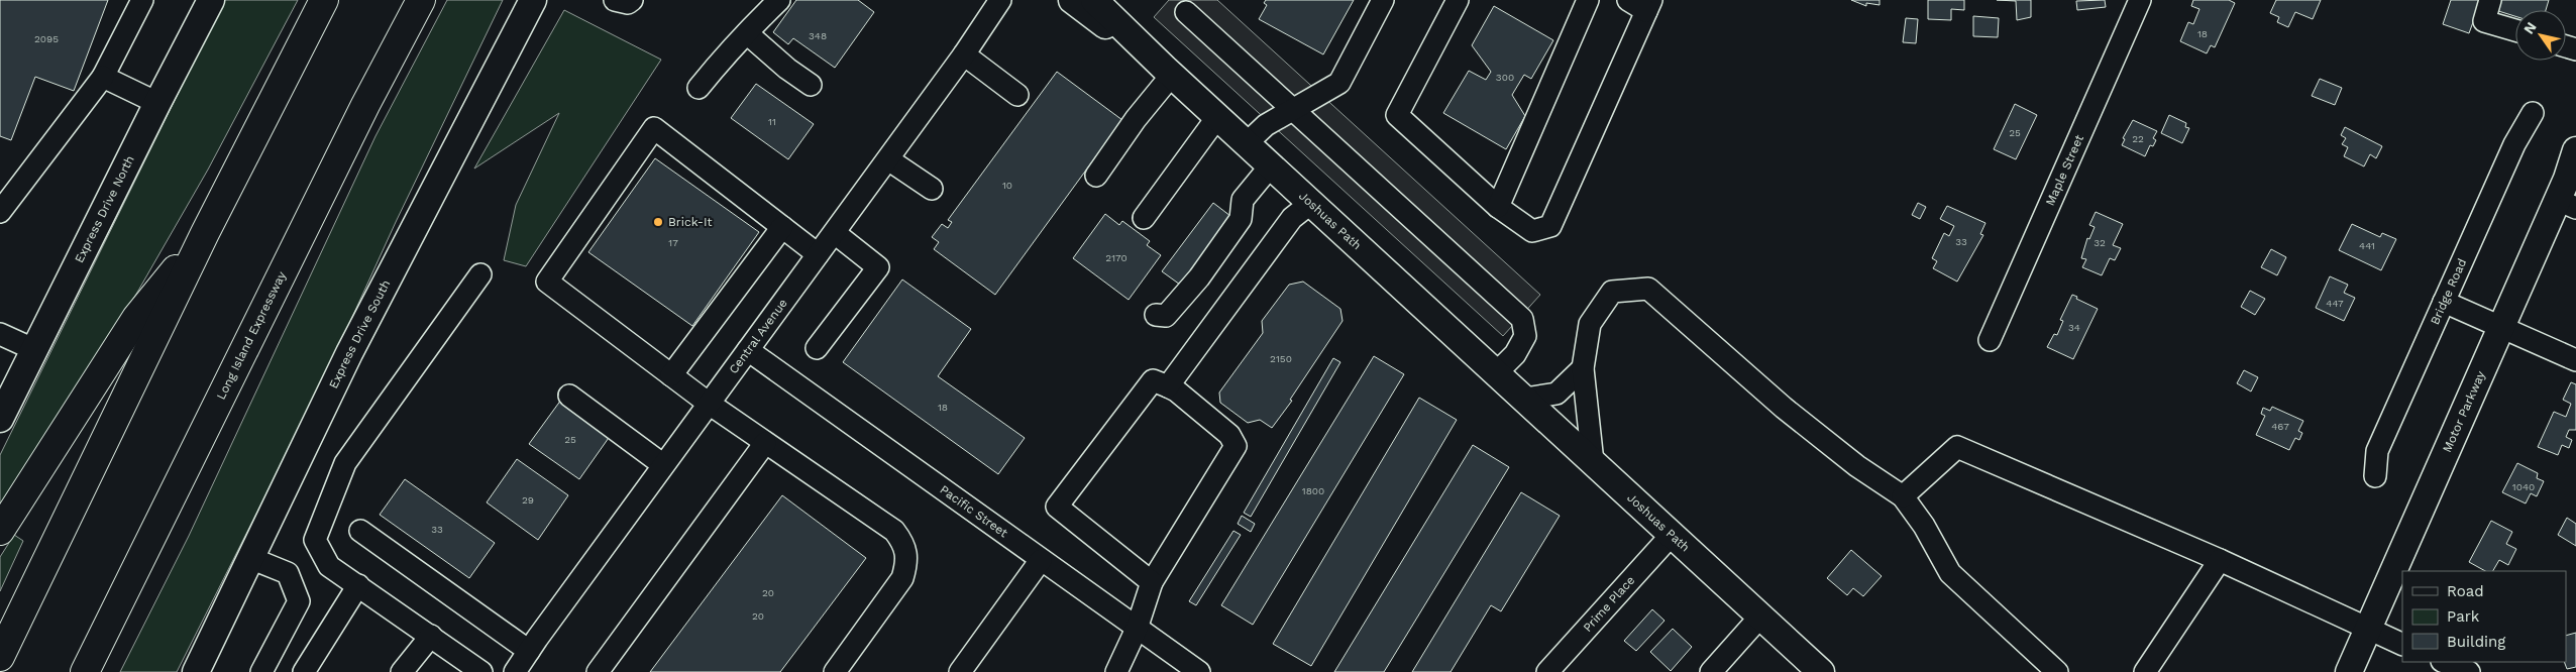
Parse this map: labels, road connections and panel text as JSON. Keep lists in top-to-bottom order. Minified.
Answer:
{"streets":{"highway":["Long Island Expressway"],"main road":["Express Drive North","Joshuas Path","Express Drive South","Motor Parkway"],"street":["Maple Street","Bridge Road","Central Avenue","Pacific Street","Prime Place"]},"crossings":[["Joshuas Path","Prime Place"],["Central Avenue","Pacific Street"]],"places":["Brick-It"],"house_numbers":["18","348","2095","300","11","25","22","10","33","17","32","441","2170","447","34","2150","18","467","25","1040","1800","29","33","20","20"],"legend":["Road","Park","Building"],"north":"top left"}
